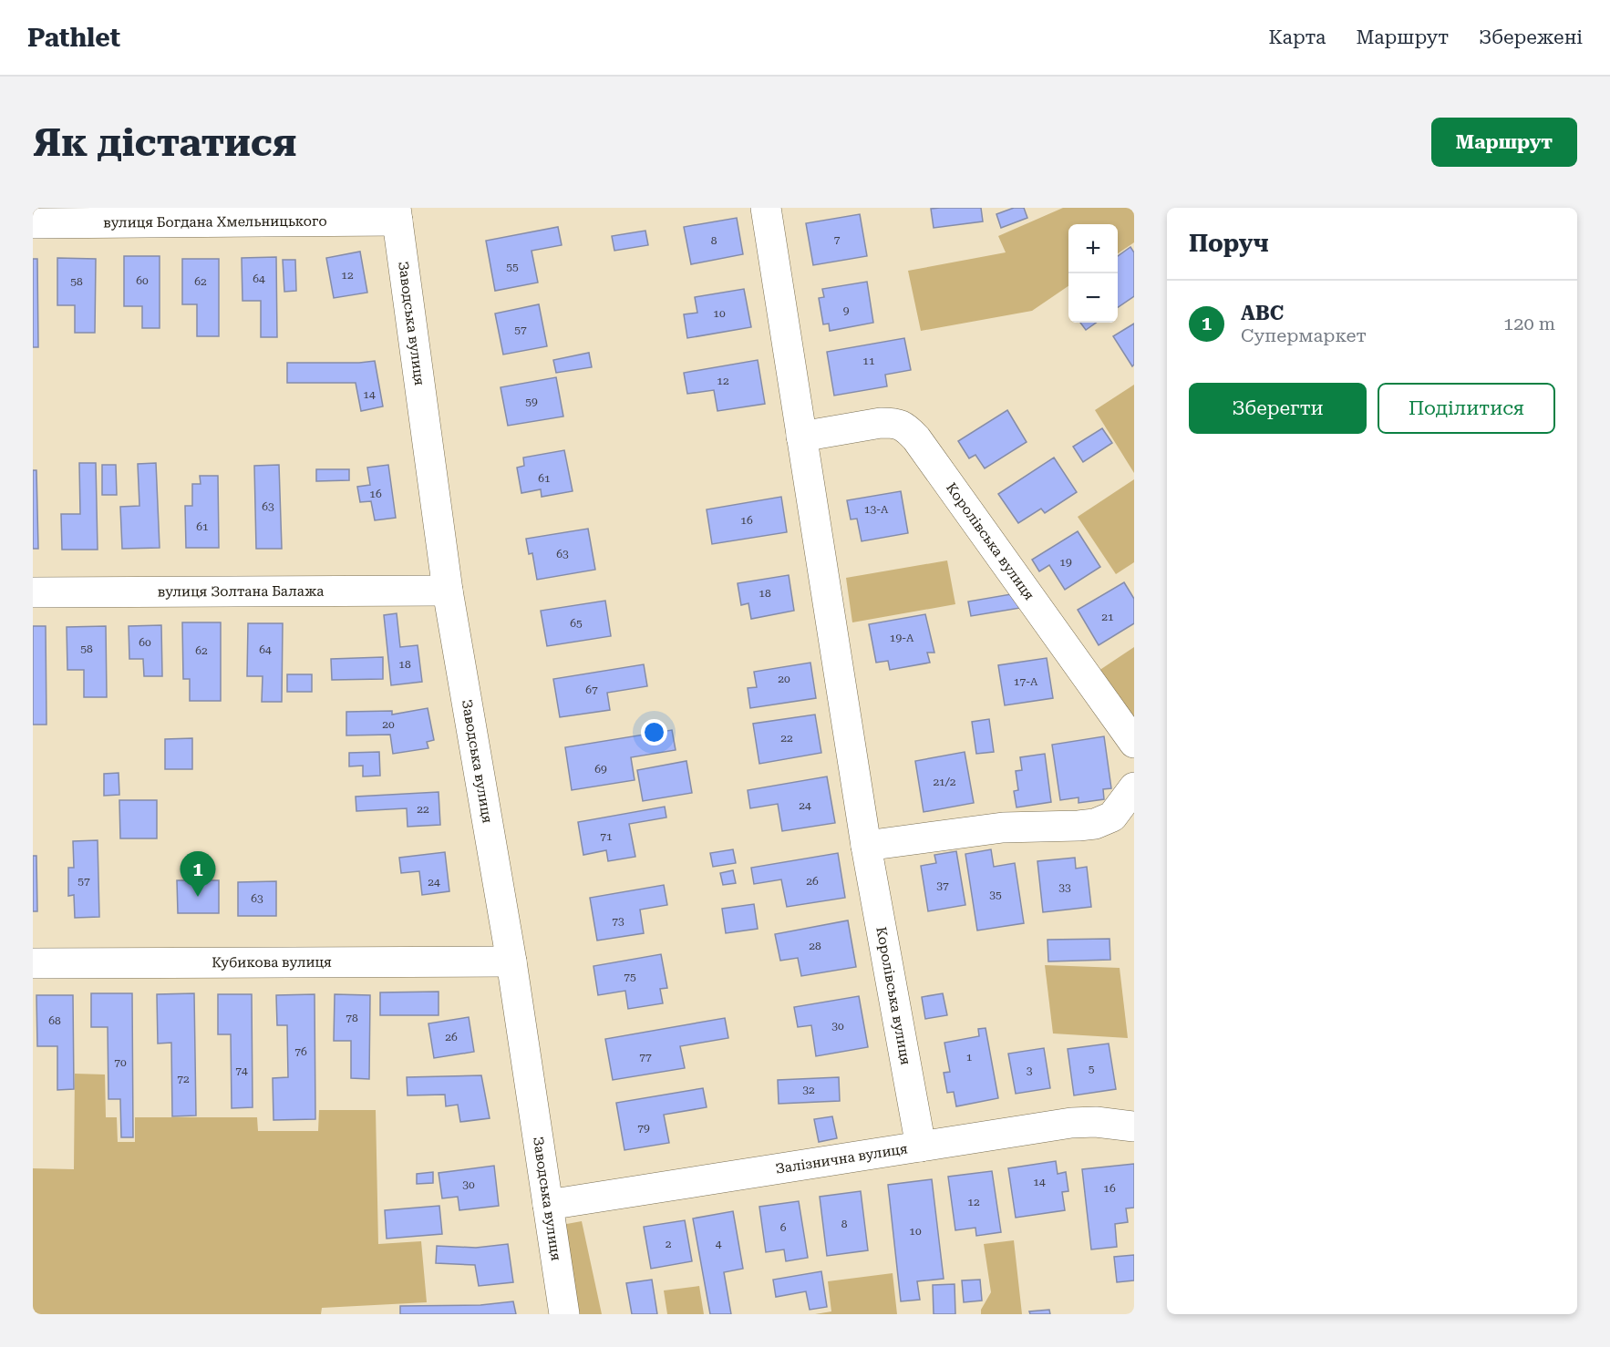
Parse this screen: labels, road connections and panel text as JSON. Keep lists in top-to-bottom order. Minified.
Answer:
{"streets":{"street":["вулиця Богдана Хмельницького","Заводська вулиця","Королівська вулиця","вулиця Золтана Балажа","Кубикова вулиця","Залізнична вулиця"]},"crossings":[["вулиця Богдана Хмельницького","Заводська вулиця"],["Заводська вулиця","вулиця Золтана Балажа"],["Заводська вулиця","Кубикова вулиця"],["Заводська вулиця","Залізнична вулиця"],["Королівська вулиця","Залізнична вулиця"]],"house_numbers":["7","8","55","12","64","60","58","62","9","10","57","11","12","14","59","61","16","63","13-А","16","61","63","19","18","21","65","19-А","60","58","64","62","18","20","17-А","67","20","22","69","21/2","24","22","71","57","26","24","37","33","35","63","73","28","75","78","68","30","26","76","77","1","70","5","74","3","72","32","79","14","30","16","12","8","6","10","2","4"],"page":{"header":"Pathlet","nav":["Карта","Маршрут","Збережені"],"buttons":["Маршрут",["Зберегти","Поділитися"]],"title":"Як дістатися","heading":"Поруч","map_buttons":["+","−"],"list":[{"mark":"1","name":"ABC","note":"Супермаркет","value":"120 m"}],"pins":"1"}}
